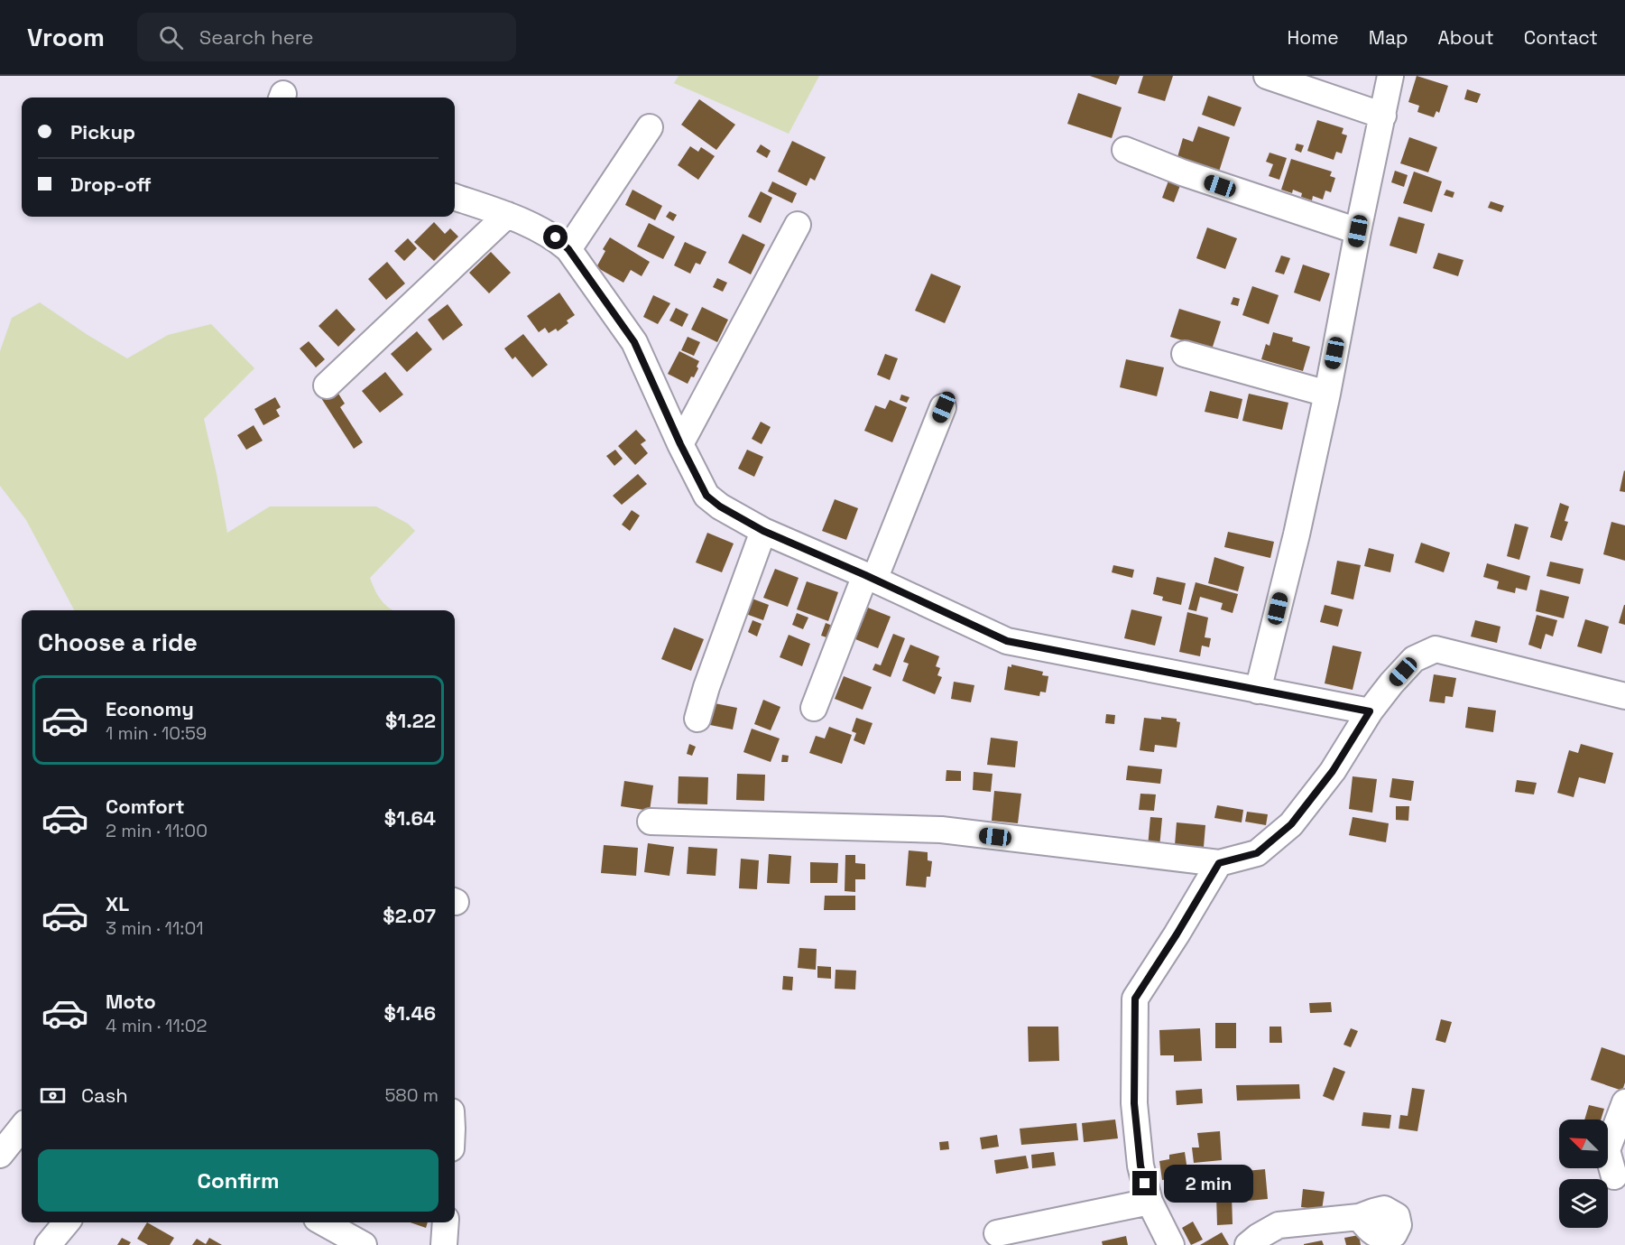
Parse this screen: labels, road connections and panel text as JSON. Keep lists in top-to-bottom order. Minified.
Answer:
{"north":"top left","page":{"header":"Vroom","search":"Search here","nav":["Home","Map","About","Contact"],"banner":["Pickup","Drop-off"],"heading":"Choose a ride","list":[{"name":"Economy","note":"1 min · 10:59","value":"$1.22"},{"name":"Comfort","note":"2 min · 11:00","value":"$1.64"},{"name":"XL","note":"3 min · 11:01","value":"$2.07"},{"name":"Moto","note":"4 min · 11:02","value":"$1.46"}],"pay":["Cash","580 m"],"buttons":"Confirm","bubble":"2 min"}}
